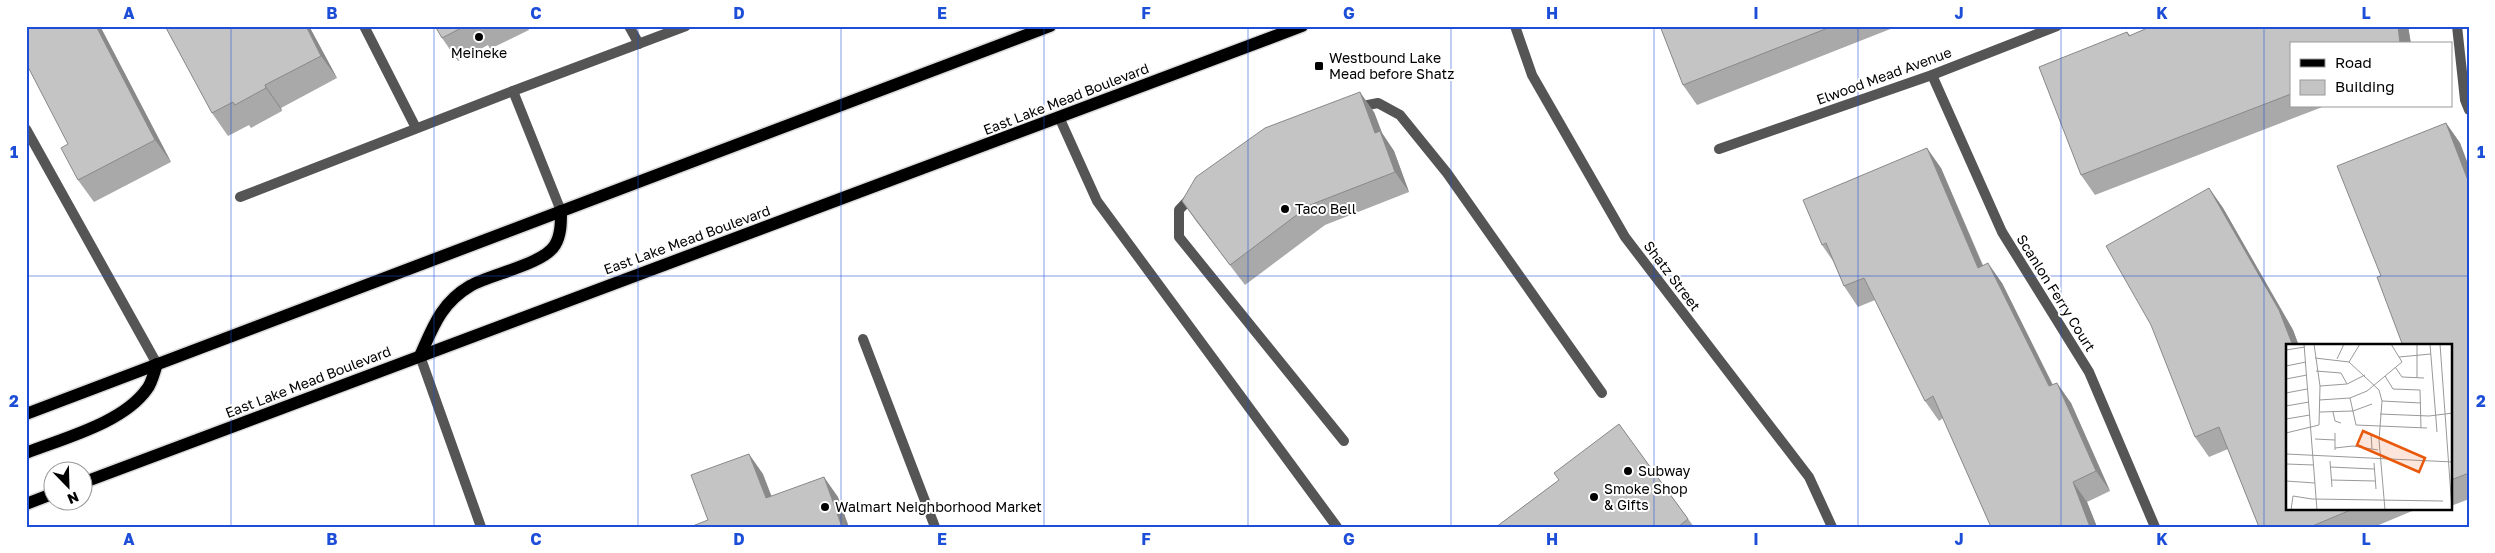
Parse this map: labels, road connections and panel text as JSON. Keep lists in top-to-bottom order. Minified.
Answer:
{"streets":{"main road":["East Lake Mead Boulevard"],"street":["Elwood Mead Avenue","Shatz Street","Scanlon Ferry Court"]},"crossings":[["Elwood Mead Avenue","Scanlon Ferry Court"]],"places":{"other":["Meineke","Taco Bell","Subway","Smoke Shop & Gifts","Walmart Neighborhood Market"],"transit":["Westbound Lake Mead before Shatz"]},"legend":["Road","Building"],"north":"bottom right","grid":{"columns":["A","B","C","D","E","F","G","H","I","J","K","L"],"rows":["1","2"]}}
